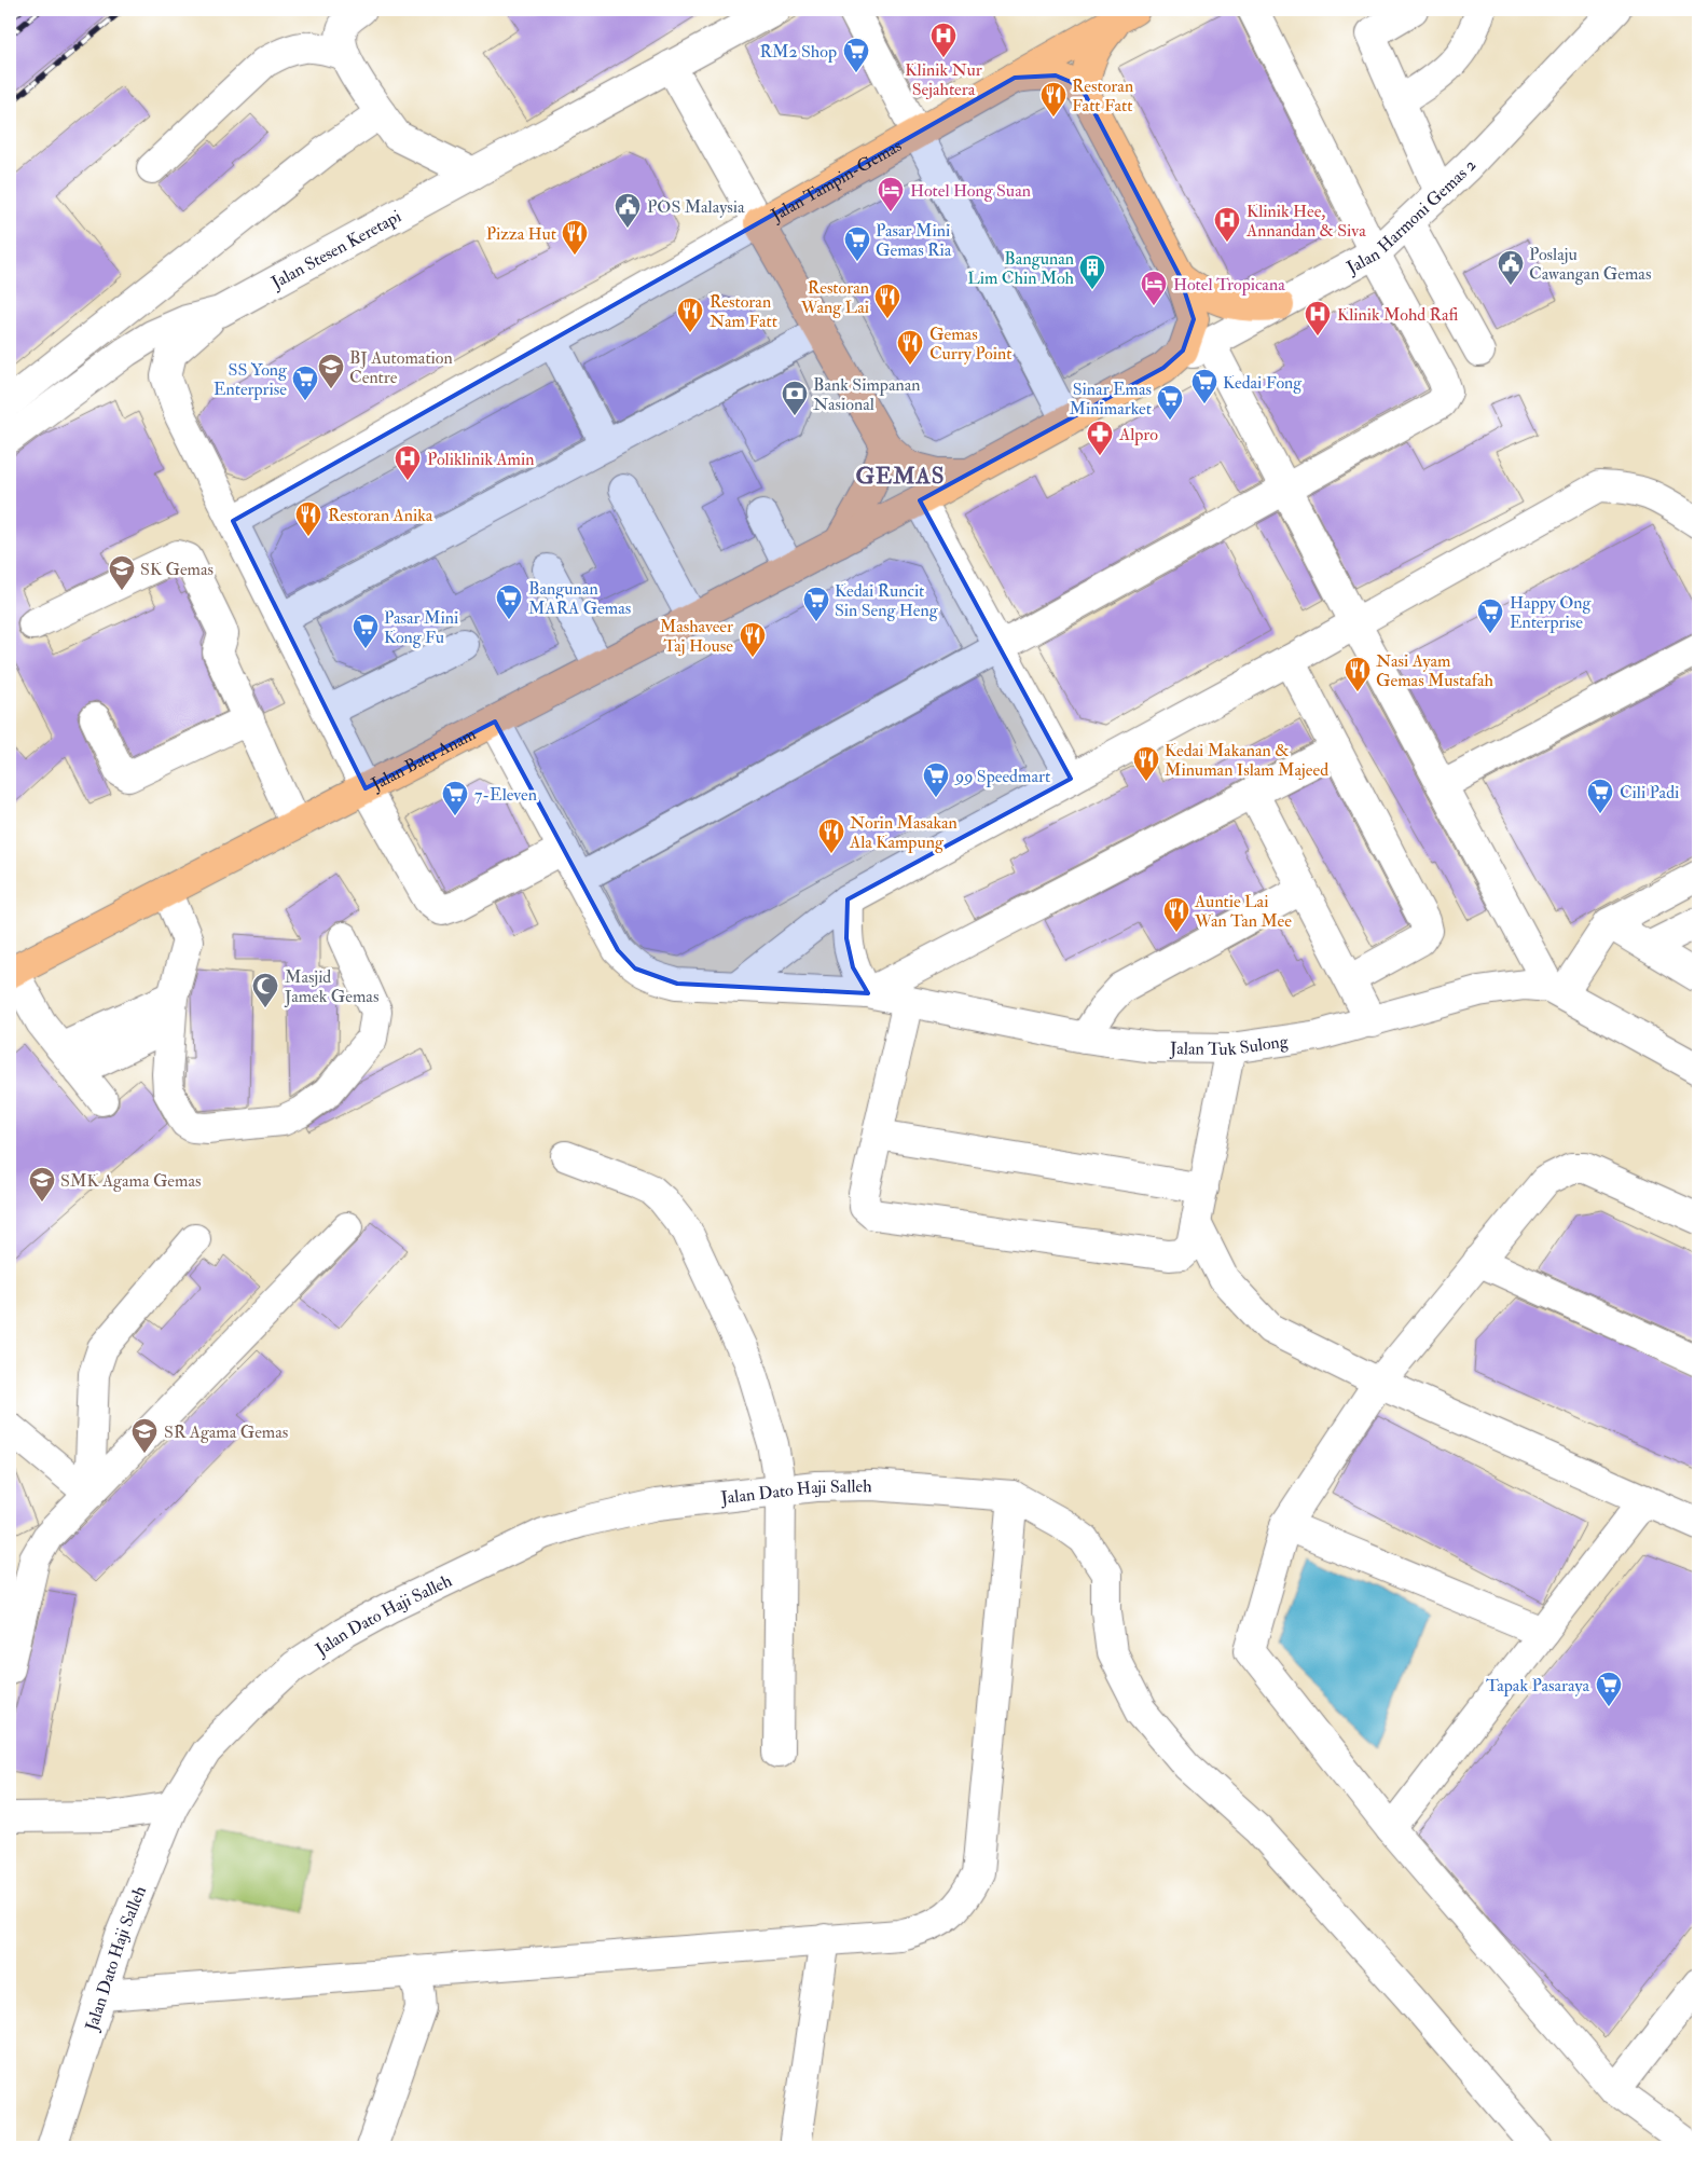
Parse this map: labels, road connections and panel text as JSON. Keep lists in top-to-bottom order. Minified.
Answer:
{"streets":{"highway":["Jalan Tampin-Gemas","Jalan Batu Anam"],"street":["Jalan Harmoni Gemas 2","Jalan Stesen Keretapi","Jalan Tuk Sulong","Jalan Dato Haji Salleh"]},"crossings":[["Jalan Batu Anam","Jalan Tuk Sulong"]],"districts":["GEMAS"],"places":{"hospital":["Klinik Nur Sejahtera","Klinik Hee, Annandan & Siva","Klinik Mohd Rafi","Poliklinik Amin"],"supermarket":["RM2 Shop","Pasar Mini Gemas Ria","SS Yong Enterprise","Kedai Fong","Sinar Emas Minimarket","Bangunan MARA Gemas","Kedai Runcit Sin Seng Heng","Happy Ong Enterprise","Pasar Mini Kong Fu","99 Speedmart","Cili Padi","7-Eleven","Tapak Pasaraya"],"restaurant":["Restoran Fatt Fatt","Pizza Hut","Restoran Wang Lai","Restoran Nam Fatt","Gemas Curry Point","Restoran Anika","Mashaveer Taj House","Nasi Ayam Gemas Mustafah","Kedai Makanan & Minuman Islam Majeed","Norin Masakan Ala Kampung","Auntie Lai Wan Tan Mee"],"hotel":["Hotel Hong Suan","Hotel Tropicana"],"public building":["POS Malaysia","Poslaju Cawangan Gemas"],"building":["Bangunan Lim Chin Moh"],"school or university":["BJ Automation Centre","SK Gemas","SMK Agama Gemas","SR Agama Gemas"],"bank":["Bank Simpanan Nasional"],"pharmacy":["Alpro"],"mosque":["Masjid Jamek Gemas"]}}
